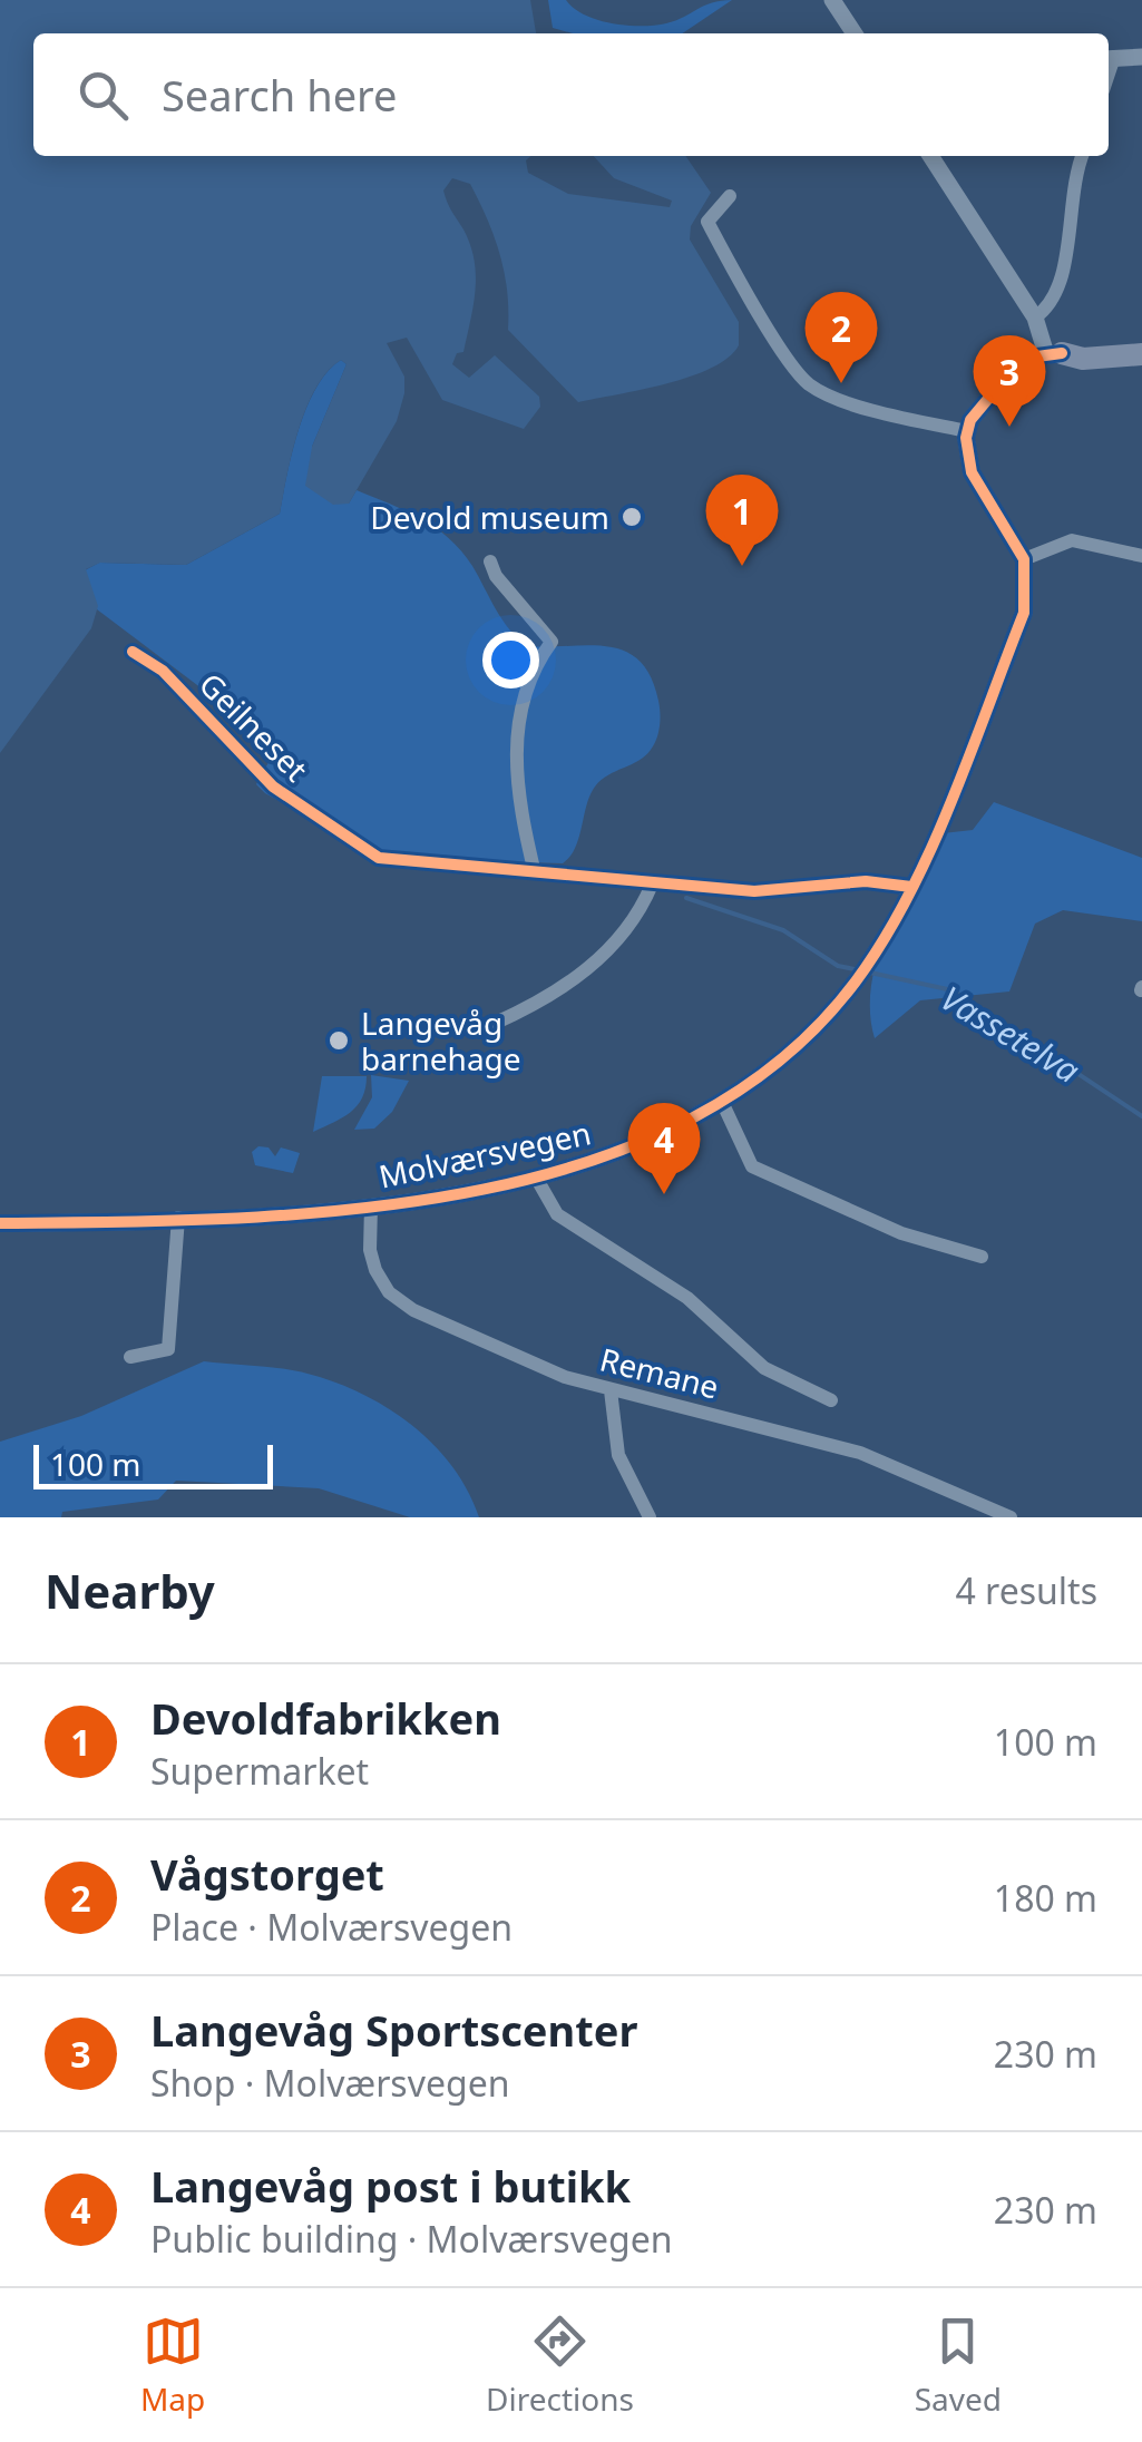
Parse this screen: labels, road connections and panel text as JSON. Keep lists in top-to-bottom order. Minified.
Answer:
{"streets":{"street":["Geilneset","Molværsvegen","Remane"]},"crossings":[["Geilneset","Molværsvegen"],["Molværsvegen","Remane"]],"water":["Vassetelva"],"places":["Devold museum","Langevåg barnehage"],"scale_bar":"100 m","page":{"search":"Search here","pins":["2","3","1","4"],"scale":"100 m","heading":["Nearby","4 results"],"list":[{"mark":"1","name":"Devoldfabrikken","note":"Supermarket","value":"100 m"},{"mark":"2","name":"Vågstorget","note":"Place · Molværsvegen","value":"180 m"},{"mark":"3","name":"Langevåg Sportscenter","note":"Shop · Molværsvegen","value":"230 m"},{"mark":"4","name":"Langevåg post i butikk","note":"Public building · Molværsvegen","value":"230 m"}],"nav":["Map","Directions","Saved"]}}
